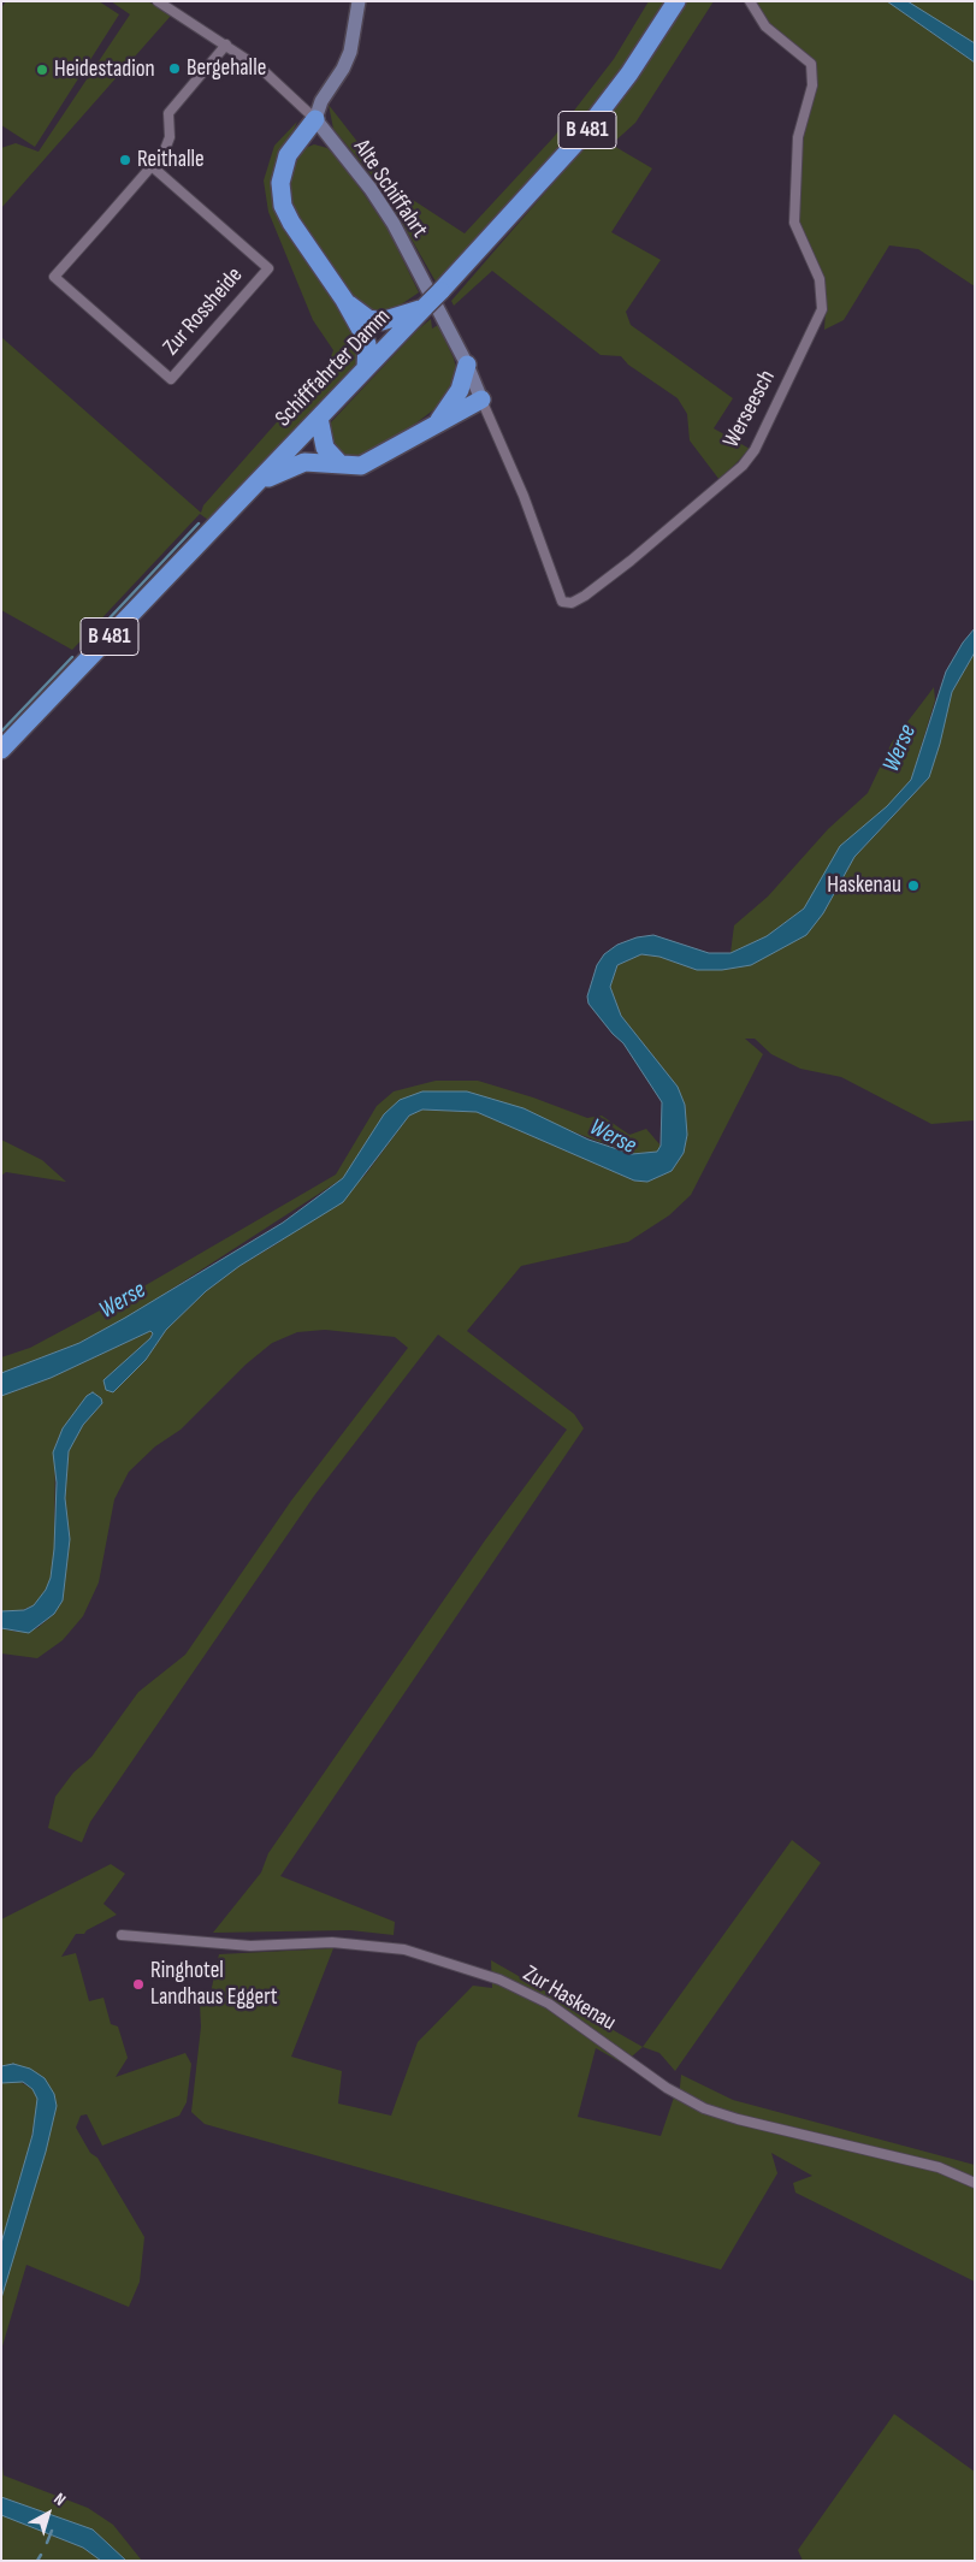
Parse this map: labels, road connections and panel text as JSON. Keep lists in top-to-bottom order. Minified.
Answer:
{"streets":{"highway":["B 481","Schifffahrter Damm"],"street":["Alte Schiffahrt","Zur Rossheide","Werseesch","Zur Haskenau"]},"crossings":[["B 481","Alte Schiffahrt"],["B 481","Schifffahrter Damm"],["B 481","Werseesch"],["Alte Schiffahrt","Werseesch"]],"water":["Werse"],"places":["Bergehalle","Heidestadion","Reithalle","Haskenau","Ringhotel Landhaus Eggert"],"north":"top right"}
